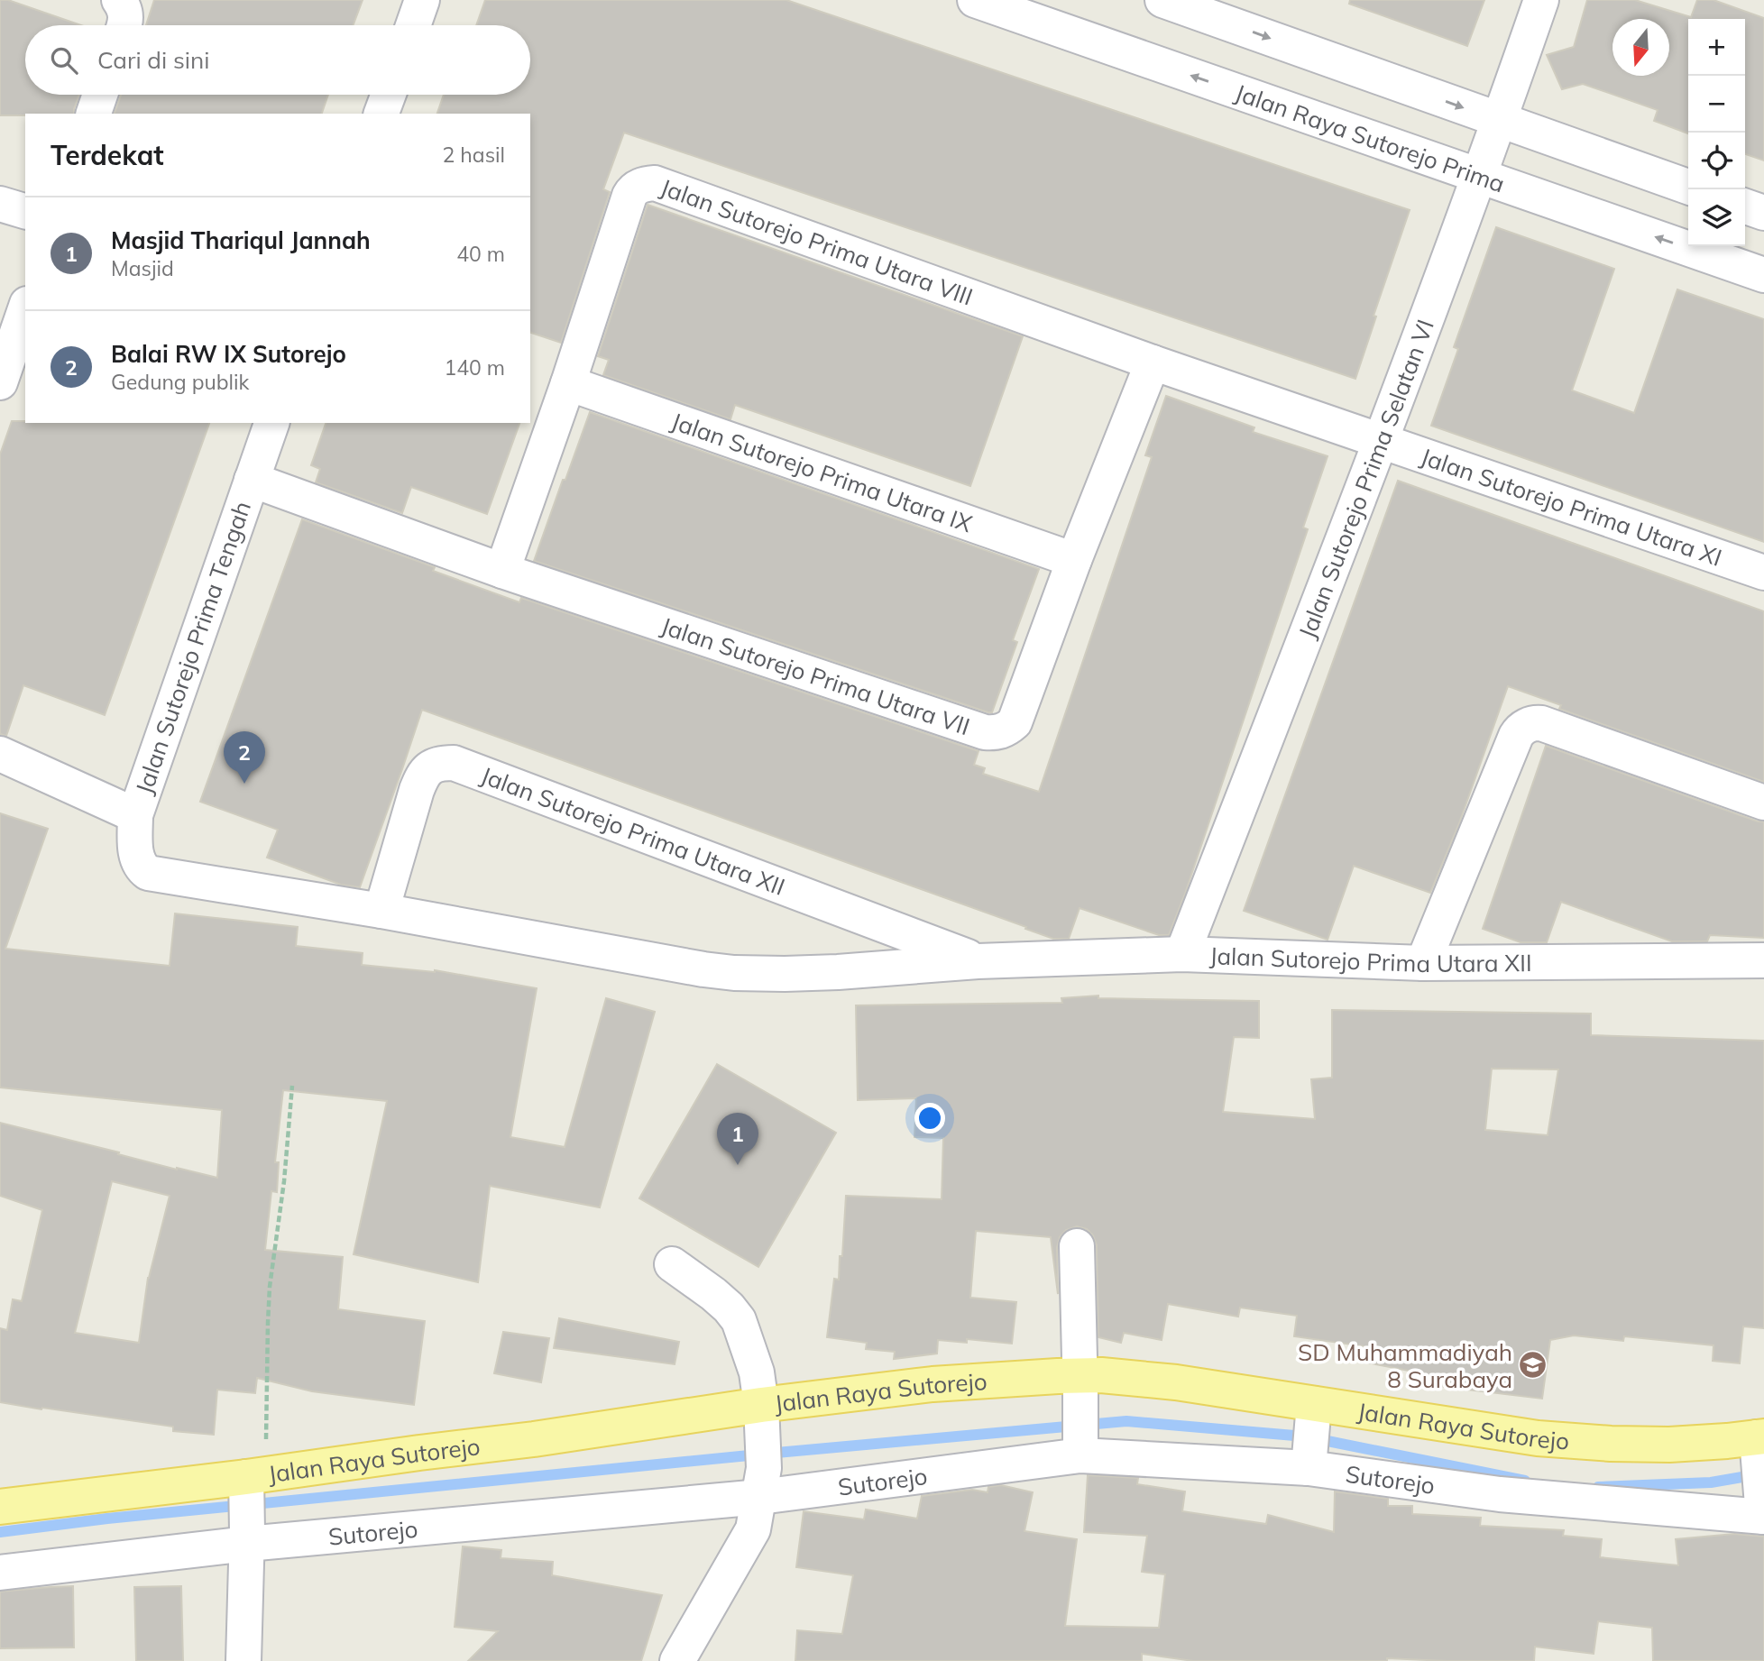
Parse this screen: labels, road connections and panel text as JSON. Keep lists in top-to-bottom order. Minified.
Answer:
{"streets":{"main road":["Jalan Raya Sutorejo"],"street":["Jalan Raya Sutorejo Prima","Jalan Sutorejo Prima Utara VIII","Jalan Sutorejo Prima Utara IX","Jalan Sutorejo Prima Selatan VI","Jalan Sutorejo Prima Utara XI","Jalan Sutorejo Prima Tengah","Jalan Sutorejo Prima Utara VII","Jalan Sutorejo Prima Utara XII","Sutorejo"]},"crossings":[["Jalan Raya Sutorejo Prima","Jalan Sutorejo Prima Selatan VI"],["Jalan Sutorejo Prima Utara VIII","Jalan Sutorejo Prima Utara IX"],["Jalan Sutorejo Prima Utara VIII","Jalan Sutorejo Prima Selatan VI"],["Jalan Sutorejo Prima Utara VIII","Jalan Sutorejo Prima Utara XI"],["Jalan Sutorejo Prima Utara VIII","Jalan Sutorejo Prima Utara VII"],["Jalan Sutorejo Prima Utara IX","Jalan Sutorejo Prima Utara VII"],["Jalan Sutorejo Prima Selatan VI","Jalan Sutorejo Prima Utara XI"],["Jalan Sutorejo Prima Selatan VI","Jalan Sutorejo Prima Utara XII"],["Jalan Sutorejo Prima Tengah","Jalan Sutorejo Prima Utara VII"],["Jalan Sutorejo Prima Tengah","Jalan Sutorejo Prima Utara XII"],["Jalan Raya Sutorejo","Sutorejo"]],"places":{"school or university":["SD Muhammadiyah 8 Surabaya"]},"north":"bottom","page":{"map_buttons":["+","−"],"search":"Cari di sini","heading":["Terdekat","2 hasil"],"list":[{"mark":"1","name":"Masjid Thariqul Jannah","note":"Masjid","value":"40 m"},{"mark":"2","name":"Balai RW IX Sutorejo","note":"Gedung publik","value":"140 m"}],"pins":["2","1"]}}
